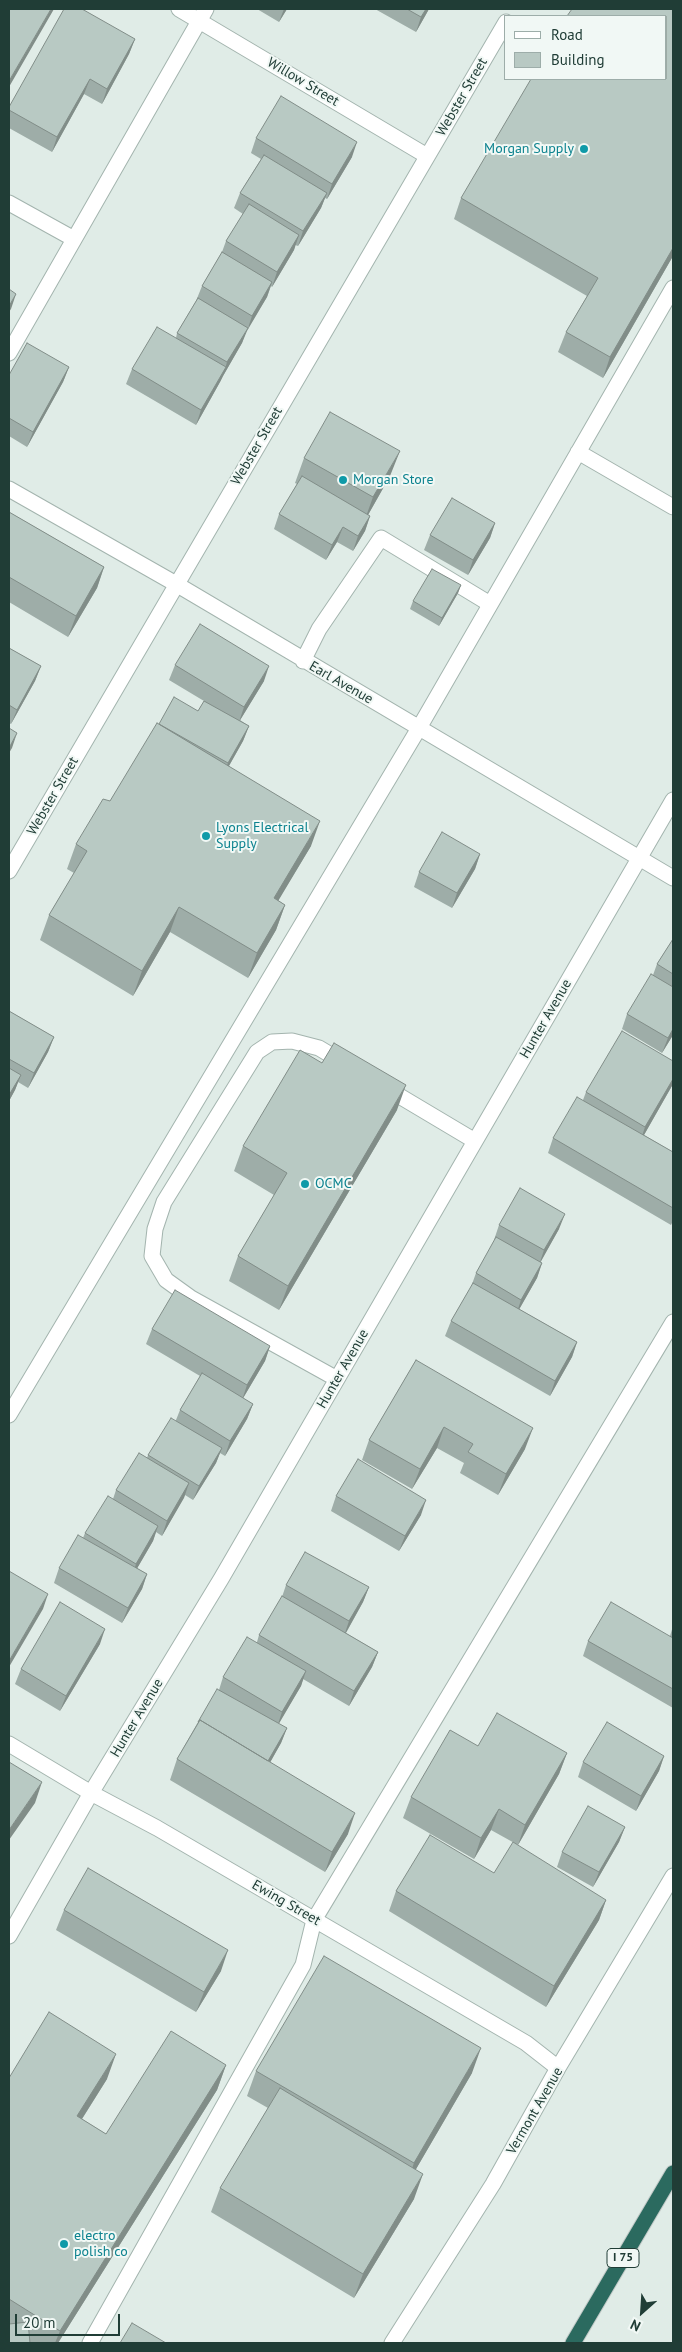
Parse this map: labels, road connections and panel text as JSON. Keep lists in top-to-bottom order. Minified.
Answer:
{"streets":{"highway":["I 75"],"street":["Willow Street","Webster Street","Earl Avenue","Hunter Avenue","Ewing Street","Vermont Avenue"]},"crossings":[["Willow Street","Webster Street"],["Webster Street","Earl Avenue"],["Earl Avenue","Hunter Avenue"],["Hunter Avenue","Ewing Street"],["Ewing Street","Vermont Avenue"]],"places":["Morgan Supply","Morgan Store","Lyons Electrical Supply","OCMC","electro polish co"],"legend":["Road","Building"],"scale_bar":"20 m","north":"bottom left"}
